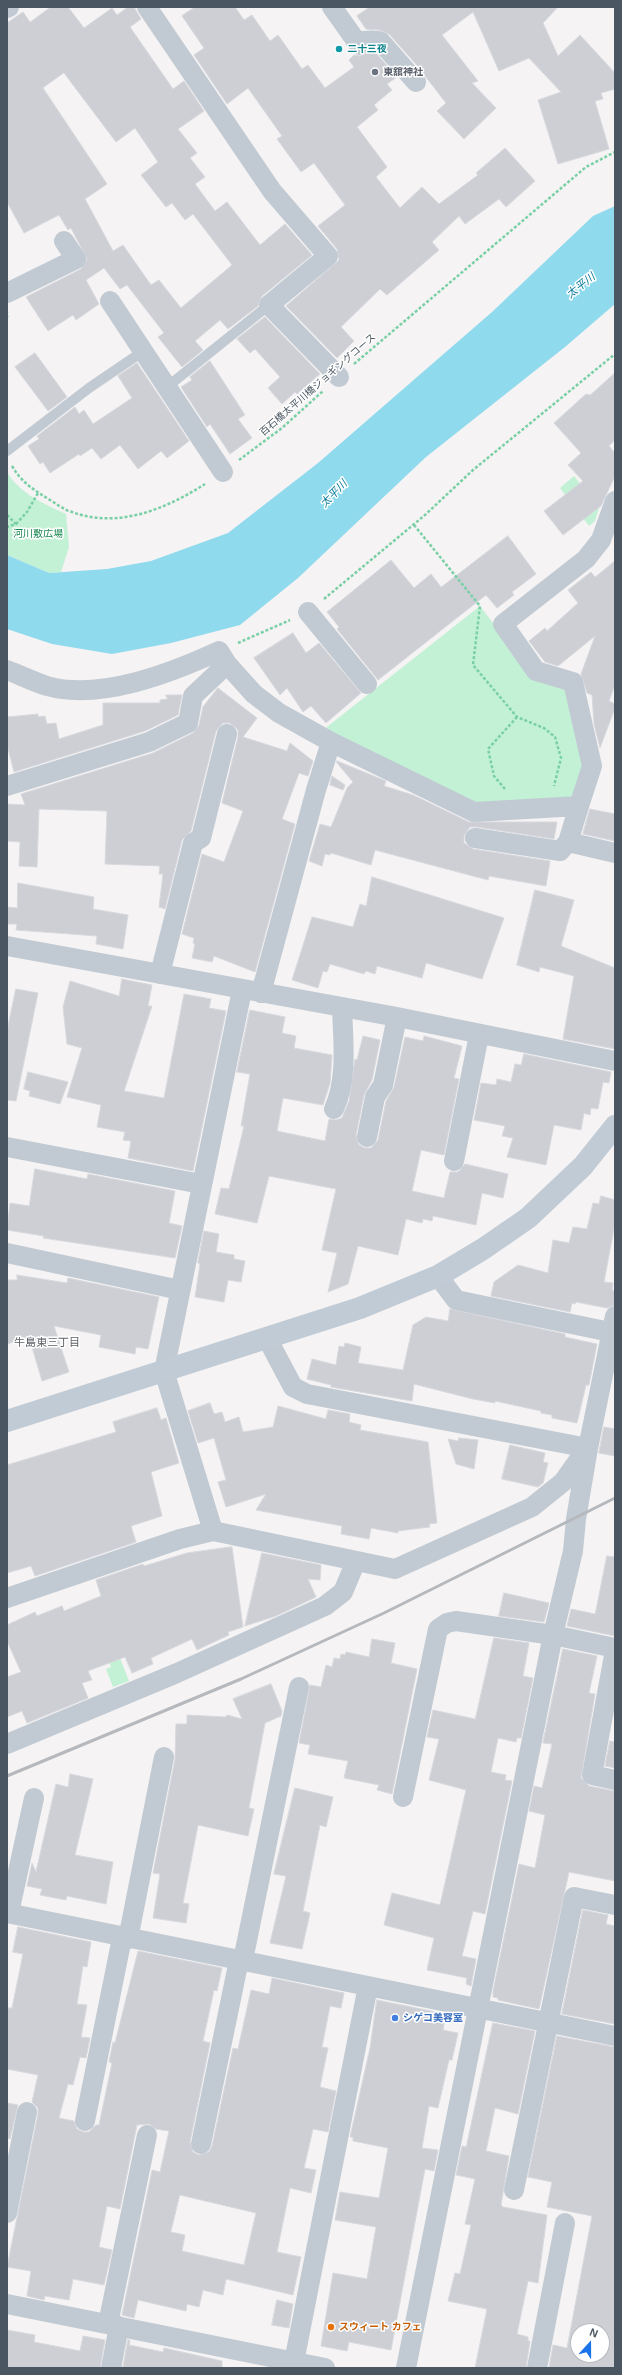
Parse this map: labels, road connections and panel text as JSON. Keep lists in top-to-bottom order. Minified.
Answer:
{"streets":{"path":["百石橋太平川橋ジョギングコース"]},"districts":["牛島東三丁目"],"water":["太平川"],"parks":["河川敷広場"],"places":["二十三夜","東舘神社","シゲコ美容室","スウィート カフェ"],"north":"top"}
